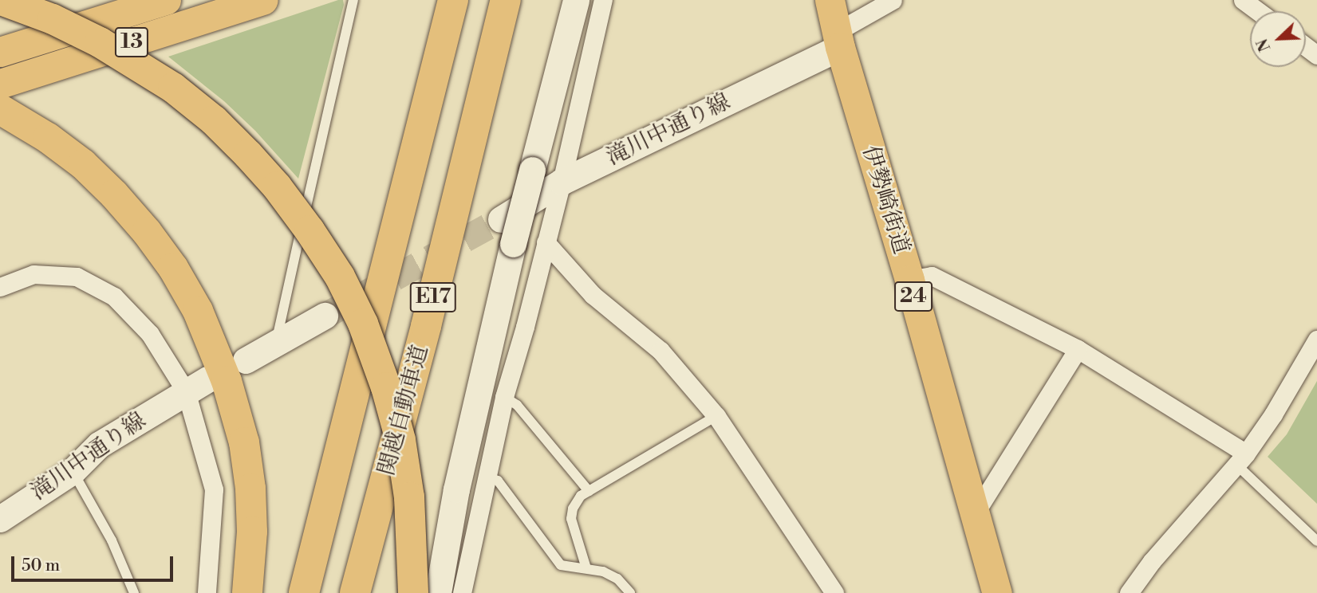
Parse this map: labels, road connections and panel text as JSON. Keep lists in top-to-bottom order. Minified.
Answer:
{"streets":{"highway":["E17","関越自動車道"],"main road":["13","伊勢崎街道","24"],"street":["滝川中通り線"]},"crossings":[["滝川中通り線","伊勢崎街道"]],"scale_bar":"50 m","north":"bottom left"}
